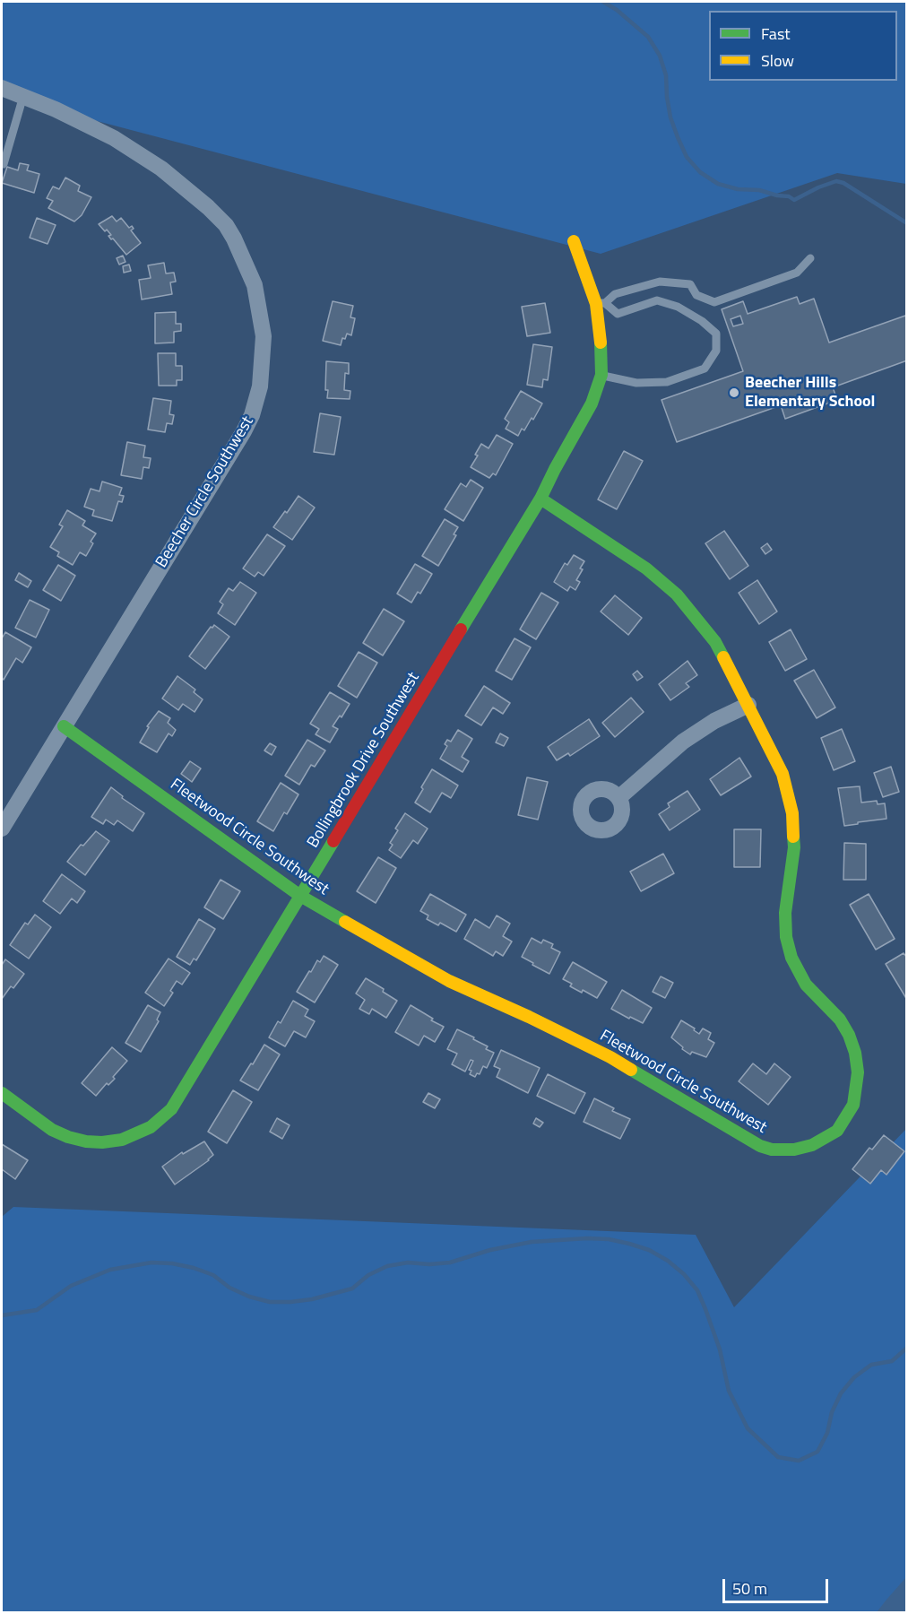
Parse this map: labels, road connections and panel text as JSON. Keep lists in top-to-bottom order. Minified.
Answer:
{"streets":{"street":["Beecher Circle Southwest","Bollingbrook Drive Southwest","Fleetwood Circle Southwest"]},"crossings":[["Beecher Circle Southwest","Fleetwood Circle Southwest"],["Bollingbrook Drive Southwest","Fleetwood Circle Southwest"]],"places":["Beecher Hills Elementary School"],"legend":["Fast","Slow"],"scale_bar":"50 m"}
